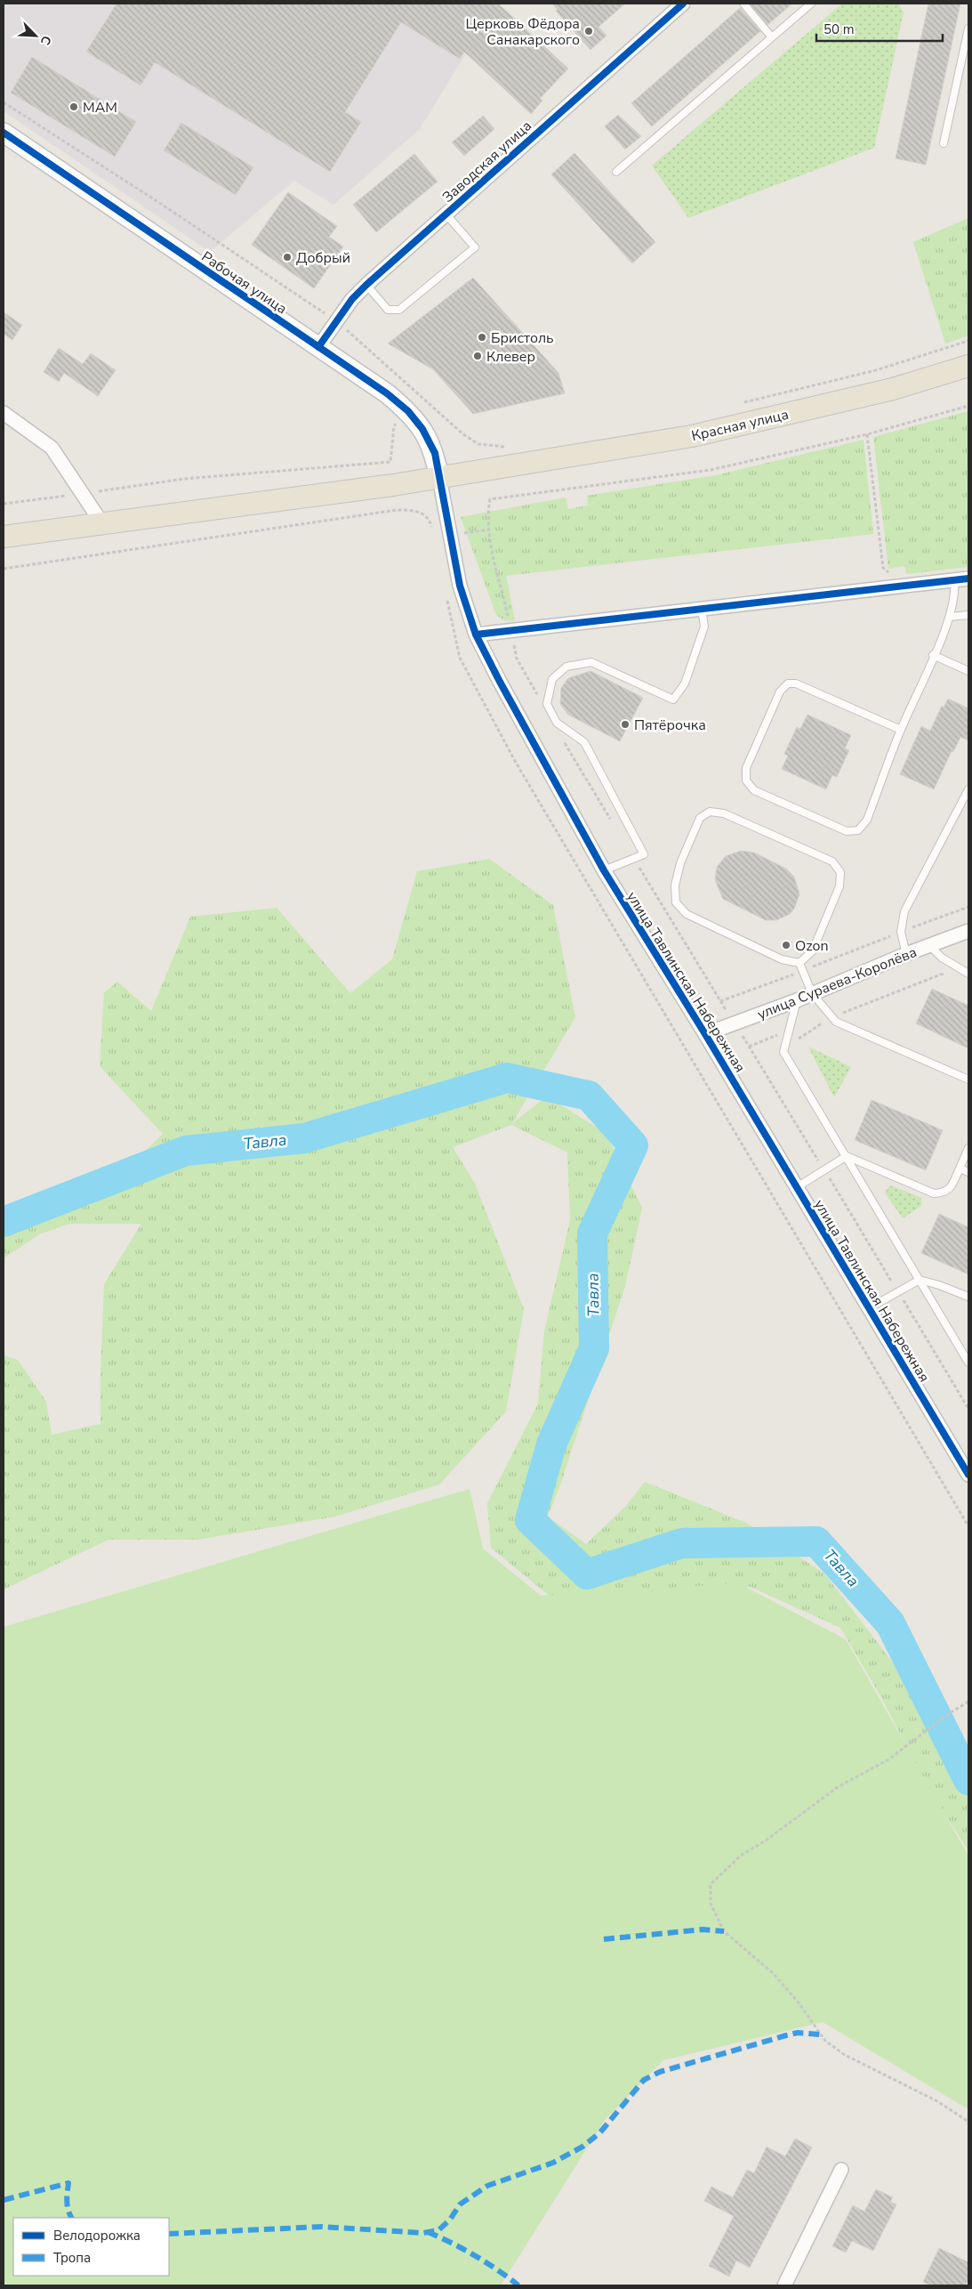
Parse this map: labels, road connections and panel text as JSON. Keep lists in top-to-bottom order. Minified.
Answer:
{"streets":{"main road":["Красная улица"],"street":["Заводская улица","Рабочая улица","улица Тавлинская Набережная","улица Сураева-Королёва"]},"crossings":[["Заводская улица","Рабочая улица"],["Рабочая улица","Красная улица"],["Рабочая улица","улица Тавлинская Набережная"],["Красная улица","улица Тавлинская Набережная"],["улица Тавлинская Набережная","улица Сураева-Королёва"]],"water":["Тавла"],"places":["Церковь Фёдора Санакарского","МАМ","Добрый","Бристоль","Клевер","Пятёрочка","Ozon"],"legend":["Велодорожка","Тропа"],"scale_bar":"50 m","north":"bottom right"}
